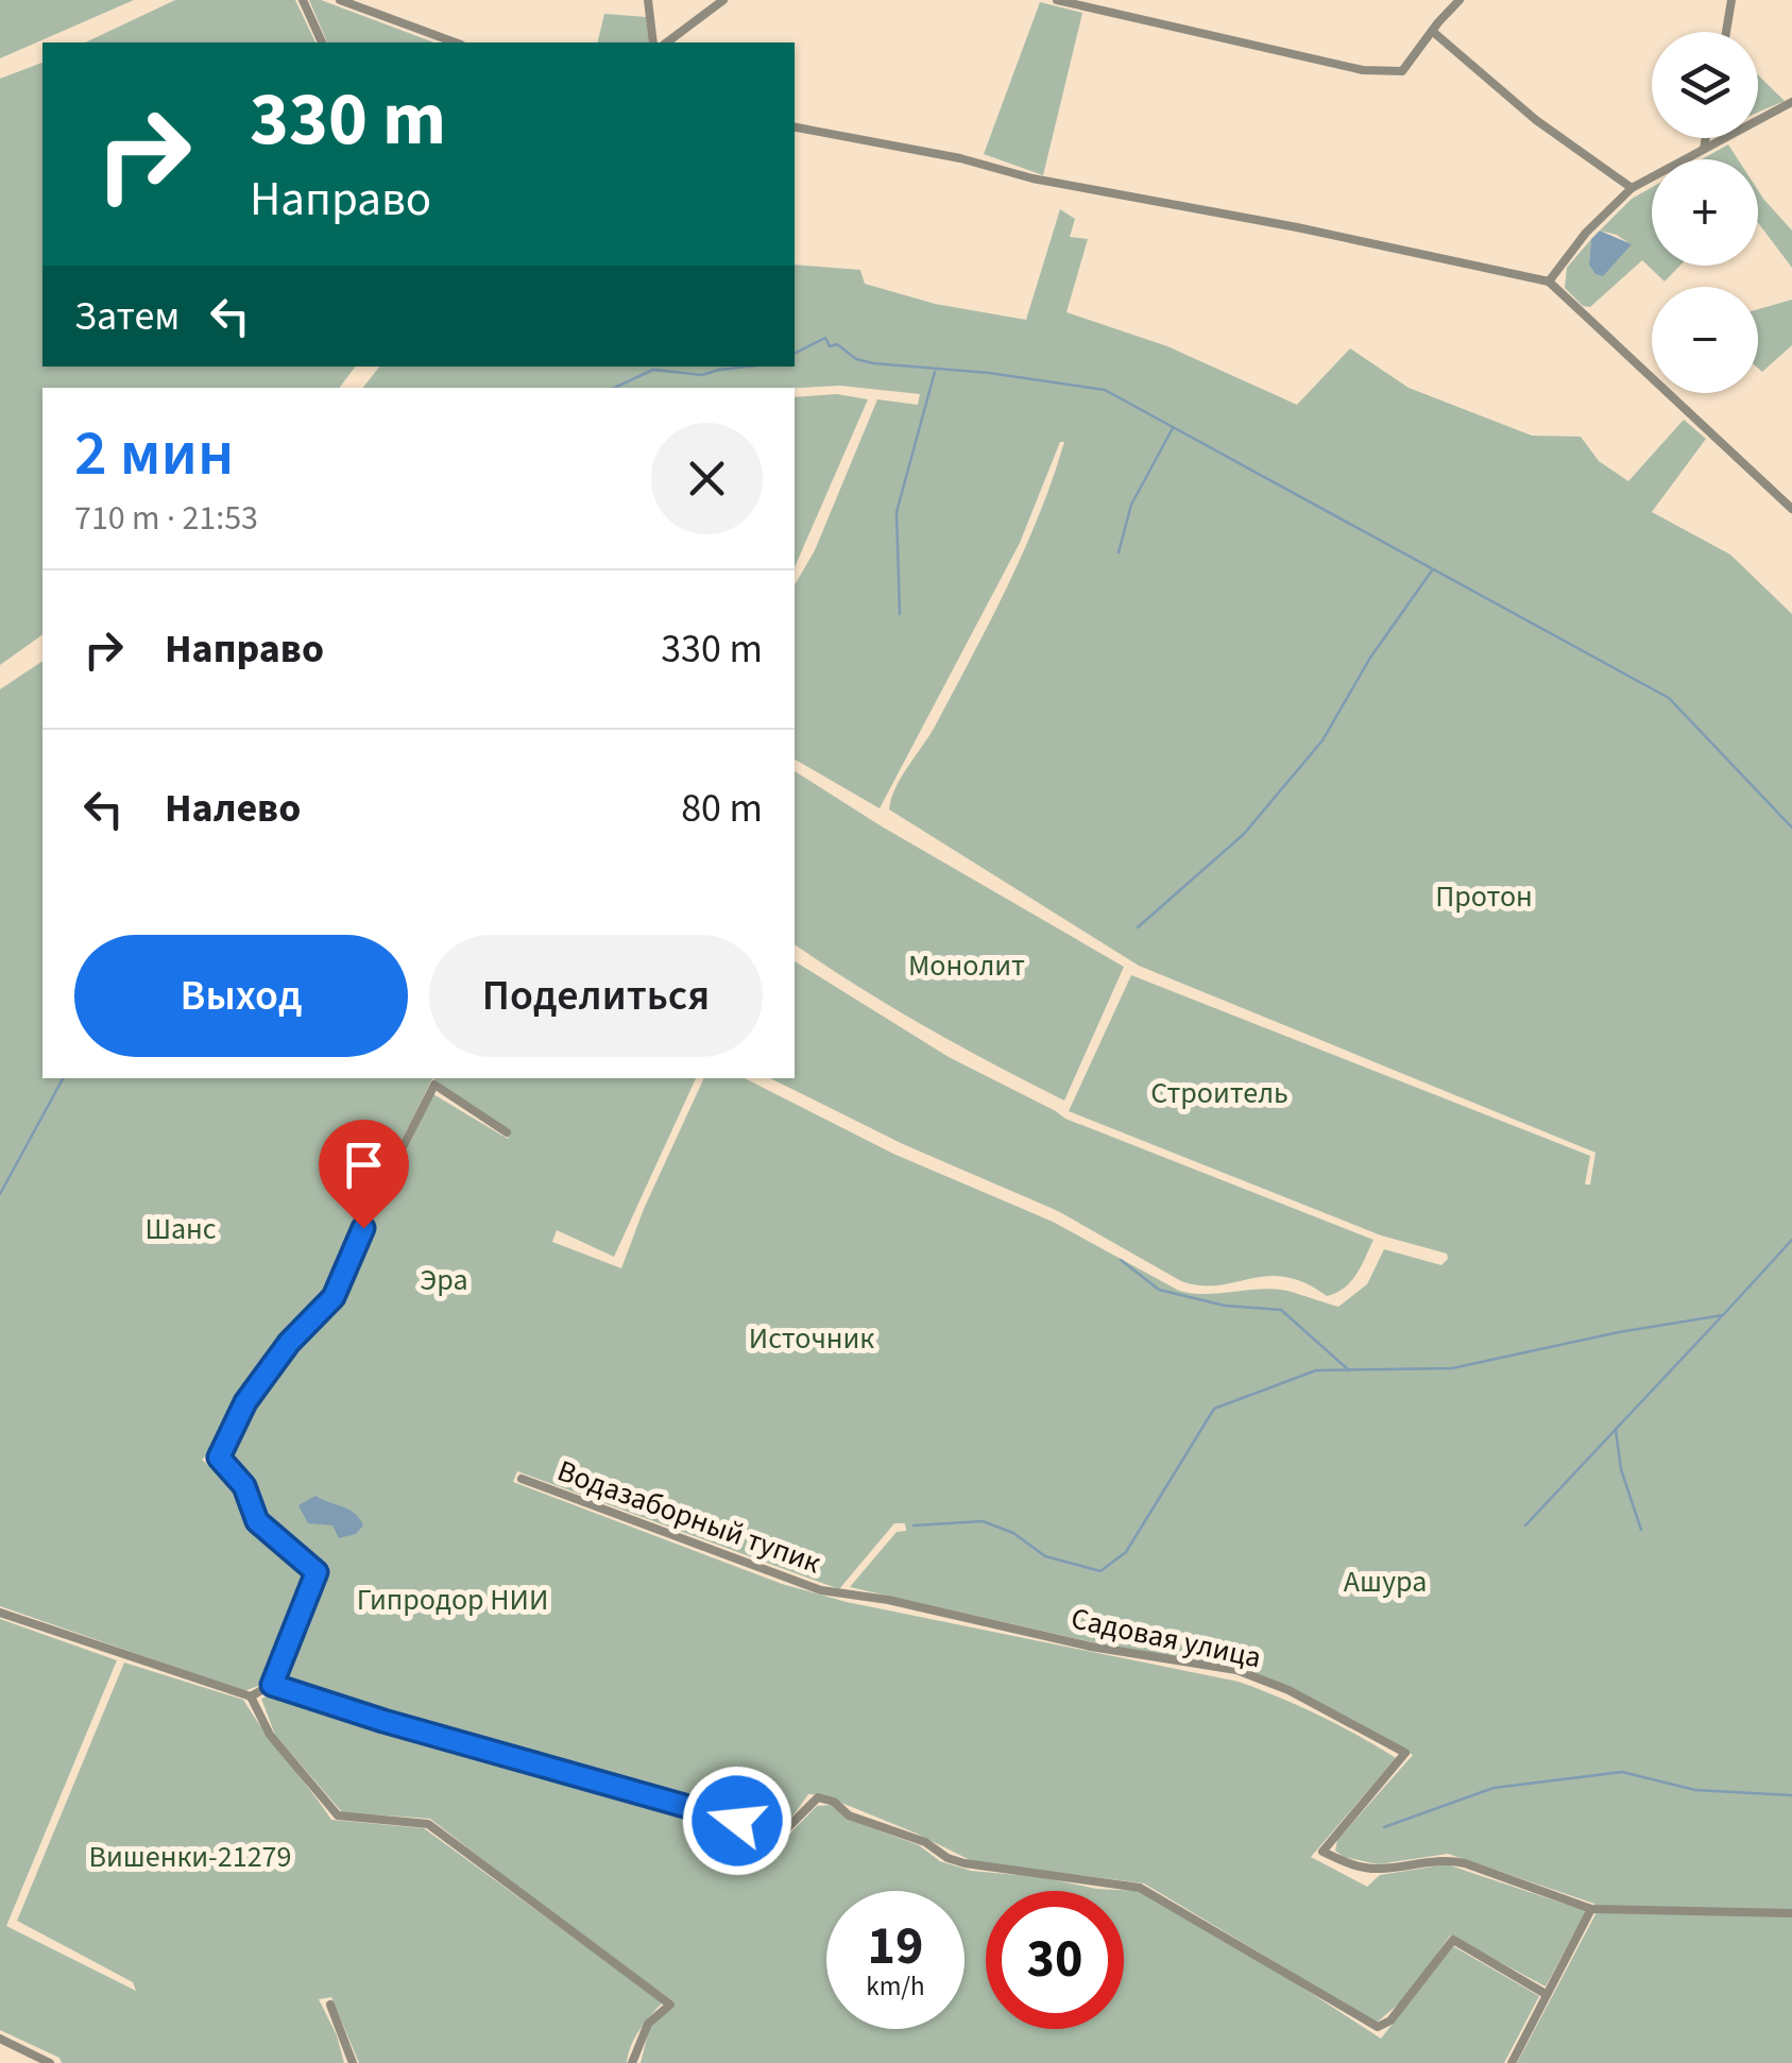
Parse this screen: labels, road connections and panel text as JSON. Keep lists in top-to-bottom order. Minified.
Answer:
{"streets":{"street":["Водазаборный тупик","Садовая улица"]},"crossings":[["Водазаборный тупик","Садовая улица"]],"parks":["Протон","Монолит","Строитель","Шанс","Эра","Источник","Ашура","Гипродор НИИ","Вишенки-21279"],"page":{"map_buttons":["+","−"],"turn":["330 m","Направо"],"then":"Затем","heading":["2 мин","710 m · 21:53"],"list":[{"name":"Направо","value":"330 m"},{"name":"Налево","value":"80 m"}],"buttons":["Выход","Поделиться"],"speed":"19 km/h","limit":"30"}}
